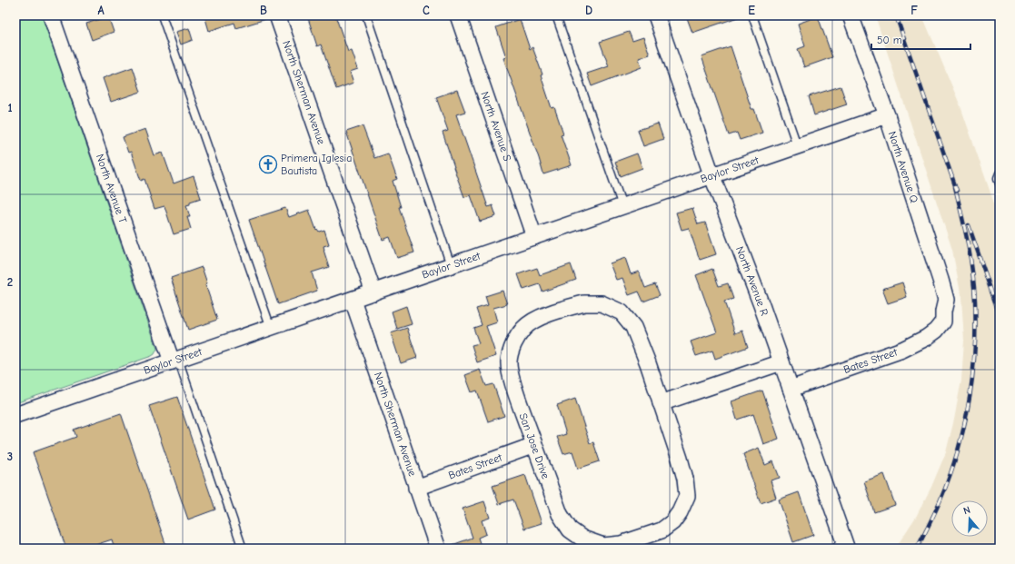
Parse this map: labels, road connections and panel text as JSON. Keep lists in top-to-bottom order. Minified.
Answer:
{"streets":{"street":["North Sherman Avenue","North Avenue S","North Avenue Q","Baylor Street","North Avenue T","North Avenue R","Bates Street","San Jose Drive"]},"crossings":[["North Sherman Avenue","Baylor Street"],["North Sherman Avenue","Bates Street"],["North Avenue S","Baylor Street"],["North Avenue Q","Baylor Street"],["North Avenue Q","Bates Street"],["Baylor Street","North Avenue T"],["Baylor Street","North Avenue R"],["North Avenue R","Bates Street"],["Bates Street","San Jose Drive"]],"places":{"church":["Primera Iglesia Bautista"]},"scale_bar":"50 m","north":"top","grid":{"columns":["A","B","C","D","E","F"],"rows":["1","2","3"]}}
